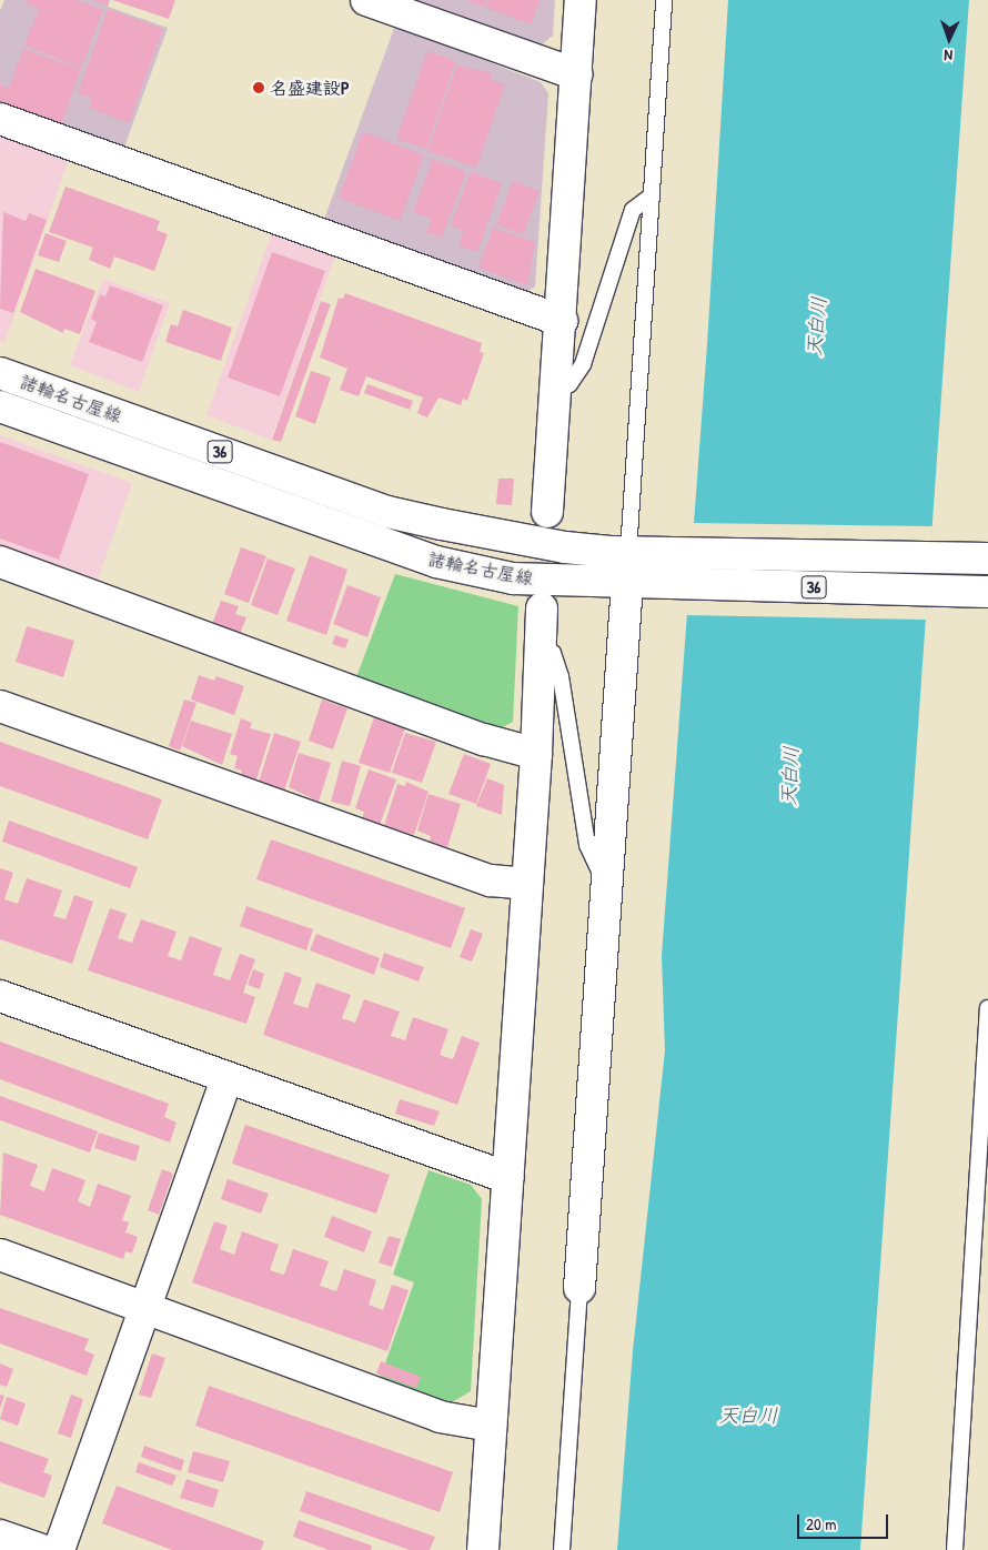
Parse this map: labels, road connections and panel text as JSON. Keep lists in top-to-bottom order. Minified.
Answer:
{"streets":{"street":["諸輪名古屋線","36"]},"water":["天白川"],"places":["名盛建設P"],"scale_bar":"20 m","north":"bottom"}
